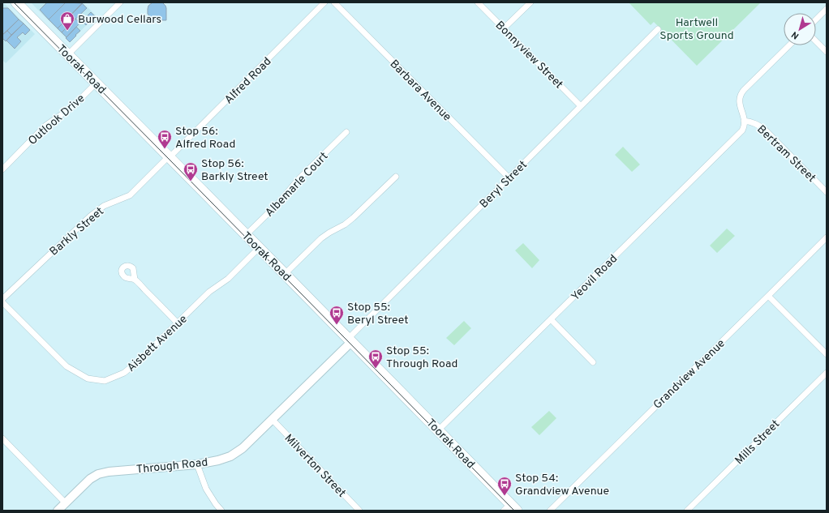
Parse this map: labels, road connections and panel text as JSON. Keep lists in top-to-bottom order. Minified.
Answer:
{"streets":{"highway":["Toorak Road"],"street":["Bonnyview Street","Alfred Road","Barbara Avenue","Outlook Drive","Bertram Street","Albemarle Court","Beryl Street","Barkly Street","Yeovil Road","Aisbett Avenue","Grandview Avenue","Mills Street","Through Road","Milverton Street"]},"crossings":[["Bonnyview Street","Beryl Street"],["Toorak Road","Alfred Road"],["Toorak Road","Outlook Drive"],["Toorak Road","Albemarle Court"],["Toorak Road","Beryl Street"],["Toorak Road","Barkly Street"],["Toorak Road","Yeovil Road"],["Toorak Road","Aisbett Avenue"],["Toorak Road","Through Road"],["Alfred Road","Barkly Street"],["Barbara Avenue","Beryl Street"],["Bertram Street","Yeovil Road"],["Beryl Street","Through Road"],["Through Road","Milverton Street"]],"parks":["Hartwell Sports Ground"],"places":{"shop":["Burwood Cellars"],"bus stop":["Stop 56: Alfred Road","Stop 56: Barkly Street","Stop 55: Beryl Street","Stop 55: Through Road","Stop 54: Grandview Avenue"]},"north":"bottom left"}
